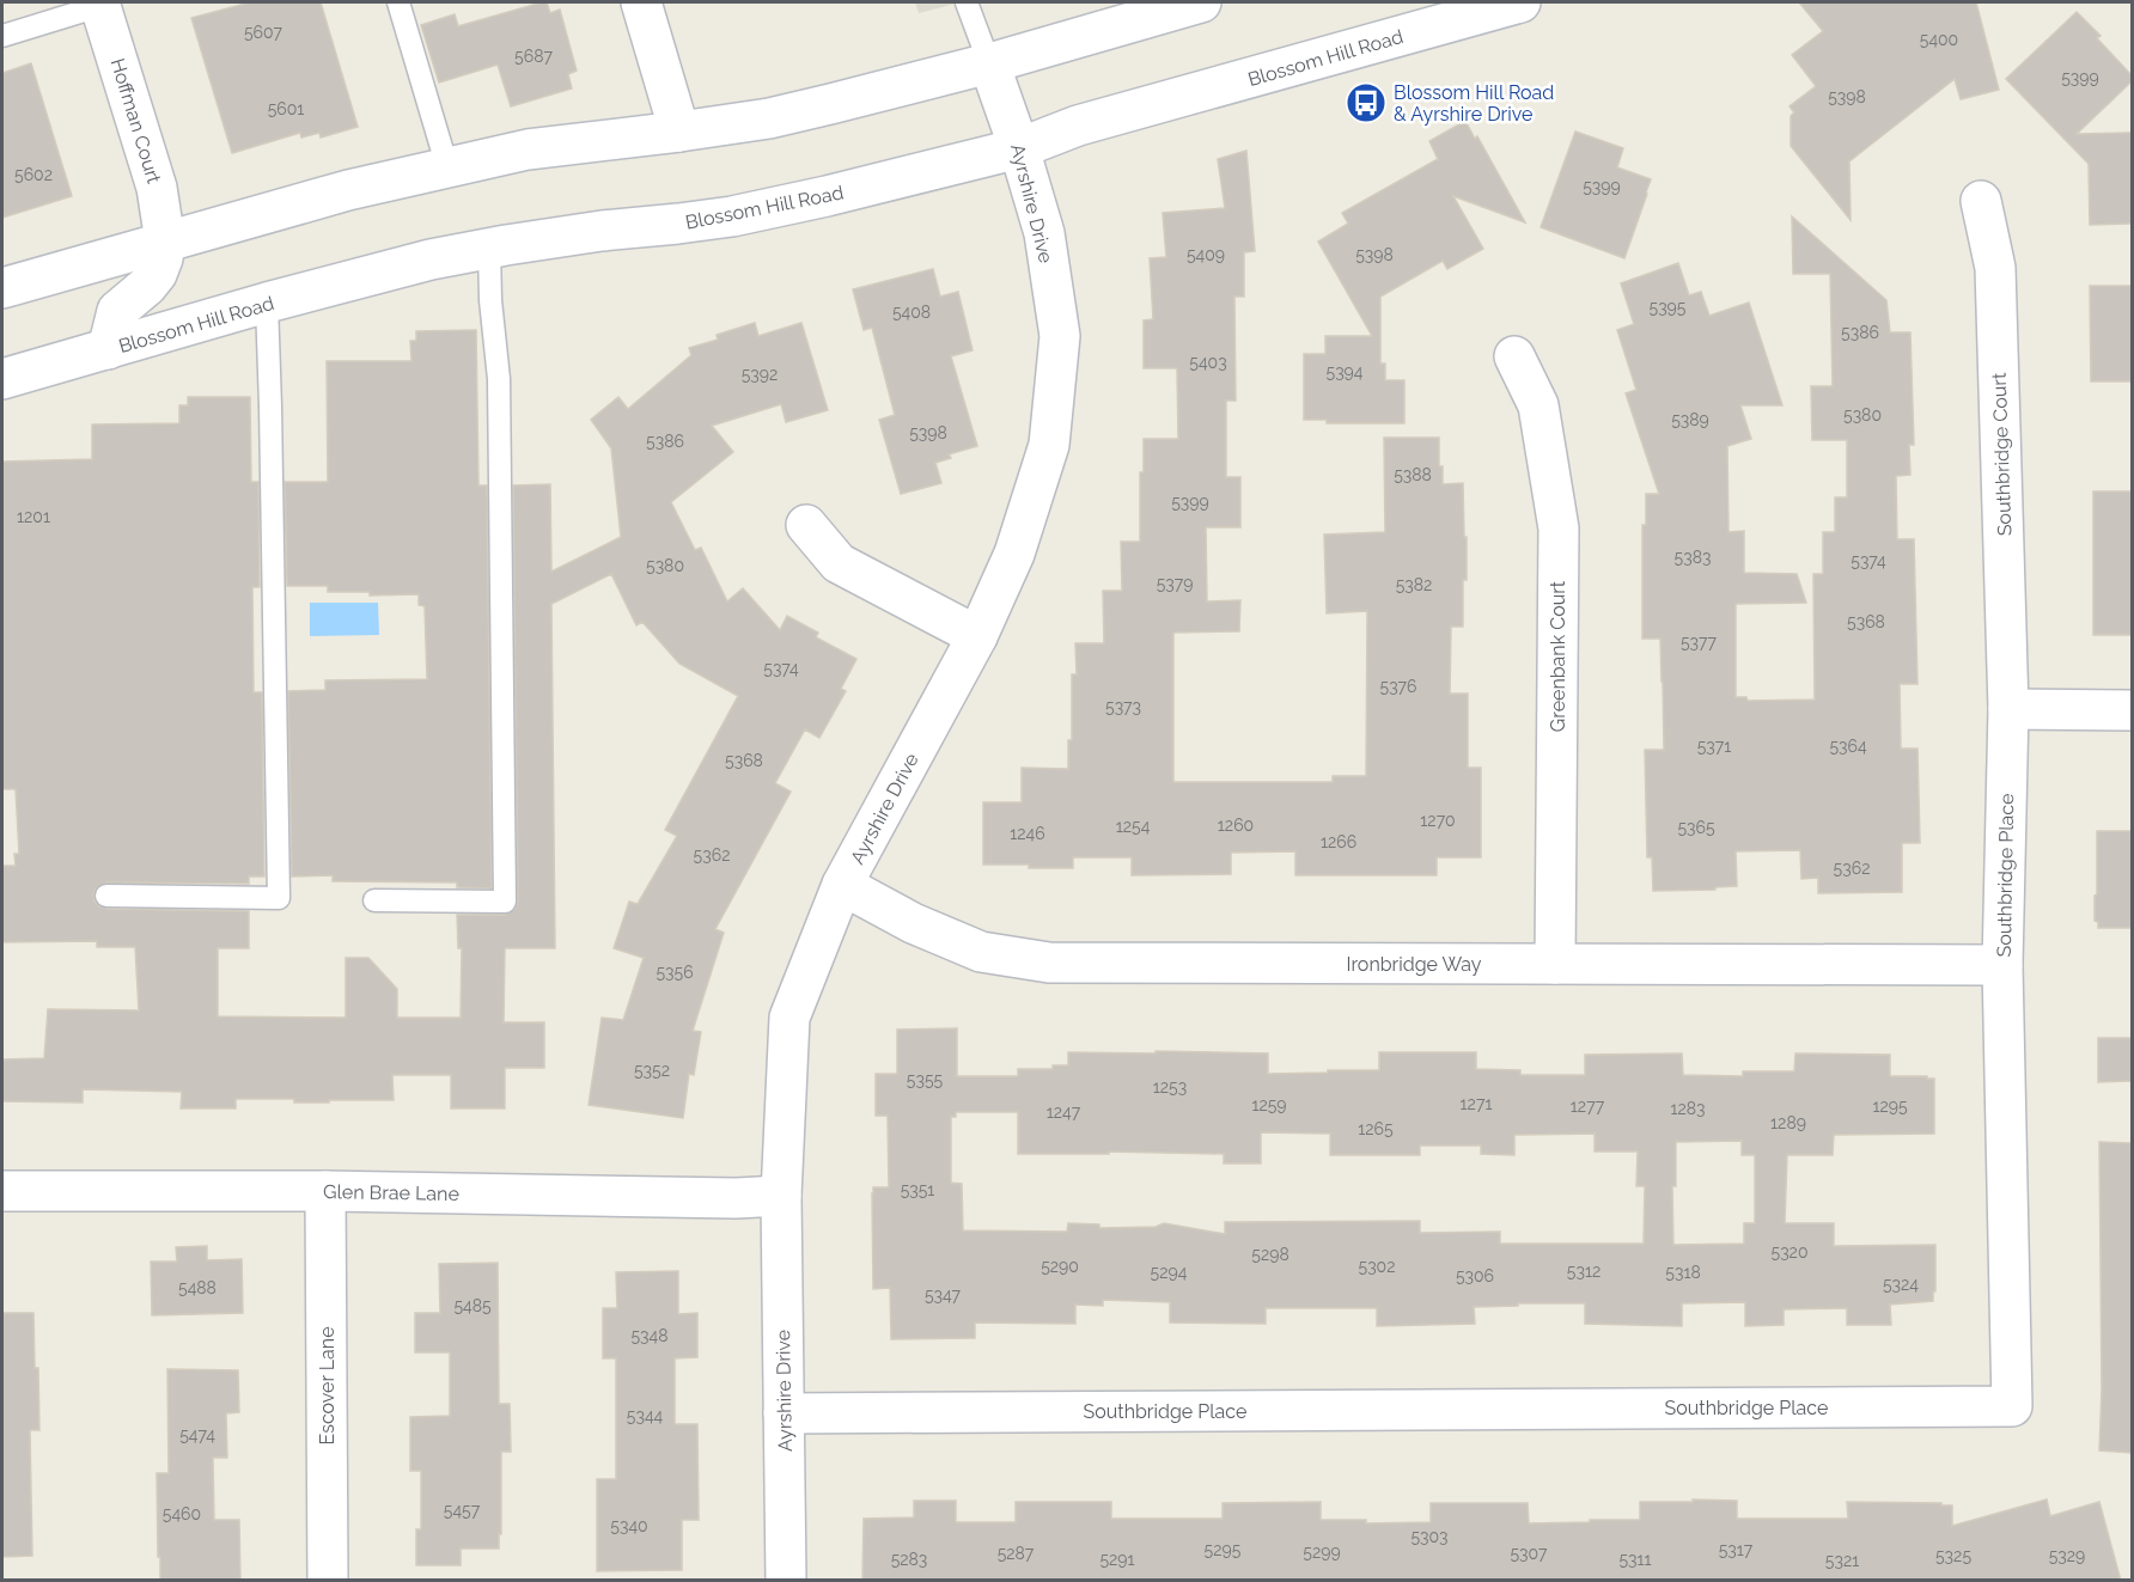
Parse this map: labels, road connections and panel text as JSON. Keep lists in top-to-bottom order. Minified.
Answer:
{"streets":{"street":["Blossom Hill Road","Hoffman Court","Ayrshire Drive","Southbridge Court","Greenbank Court","Southbridge Place","Ironbridge Way","Glen Brae Lane","Escover Lane"]},"crossings":[["Blossom Hill Road","Ayrshire Drive"],["Ayrshire Drive","Southbridge Place"],["Ayrshire Drive","Ironbridge Way"],["Ayrshire Drive","Glen Brae Lane"],["Southbridge Court","Southbridge Place"],["Greenbank Court","Ironbridge Way"],["Southbridge Place","Ironbridge Way"],["Glen Brae Lane","Escover Lane"]],"places":{"bus stop":["Blossom Hill Road & Ayrshire Drive"]},"house_numbers":["5607","5400","5687","5399","5398","5601","5602","5399","5409","5398","5395","5408","5386","5403","5394","5392","5380","5389","5398","5386","5388","5399","1201","5383","5374","5380","5379","5382","5368","5377","5374","5376","5373","5371","5364","5368","1270","1260","1254","5365","1246","1266","5362","5362","5356","5352","5355","1253","1271","1259","1277","1295","1283","1247","1289","1265","5351","5320","5298","5290","5302","5312","5294","5318","5306","5324","5488","5347","5485","5348","5344","5474","5457","5460","5340","5303","5295","5317","5299","5287","5307","5325","5329","5283","5291","5311","5321"]}
